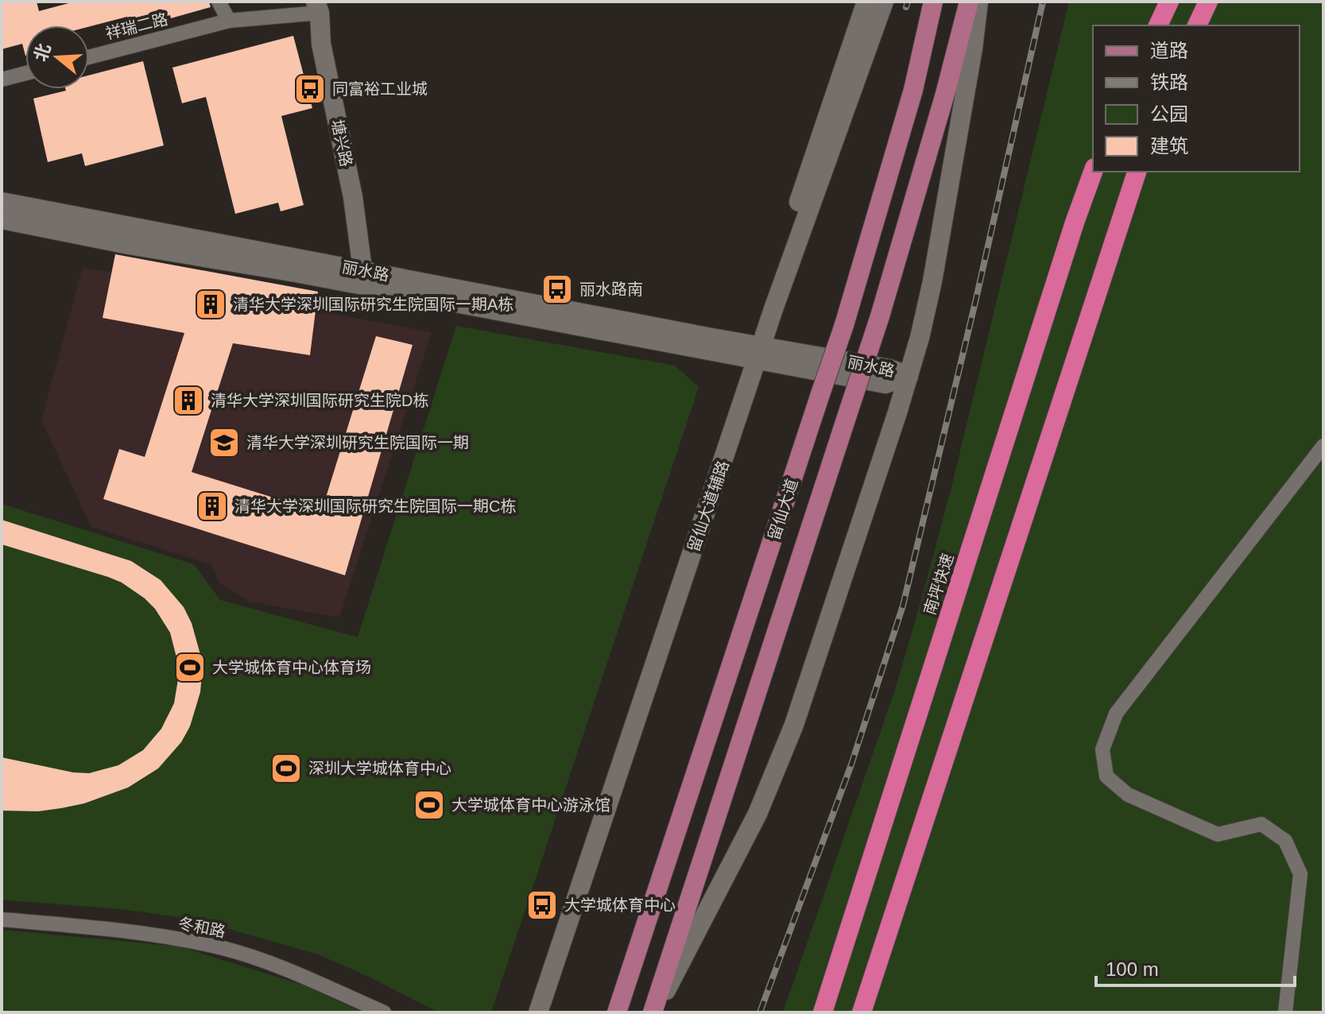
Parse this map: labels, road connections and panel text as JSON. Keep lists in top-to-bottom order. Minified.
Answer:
{"streets":{"highway":["南坪快速"],"main road":["塘兴路","丽水路","留仙大道辅路","留仙大道"],"street":["祥瑞二路","冬和路"]},"crossings":[["祥瑞二路","塘兴路"],["塘兴路","丽水路"],["丽水路","留仙大道辅路"]],"places":{"bus stop":["同富裕工业城","丽水路南","大学城体育中心"],"building":["清华大学深圳国际研究生院国际一期A栋","清华大学深圳国际研究生院D栋","清华大学深圳国际研究生院国际一期C栋"],"school or university":["清华大学深圳研究生院国际一期"],"sports":["大学城体育中心体育场","深圳大学城体育中心","大学城体育中心游泳馆"]},"legend":["道路","铁路","公园","建筑"],"scale_bar":"100 m","north":"left"}
